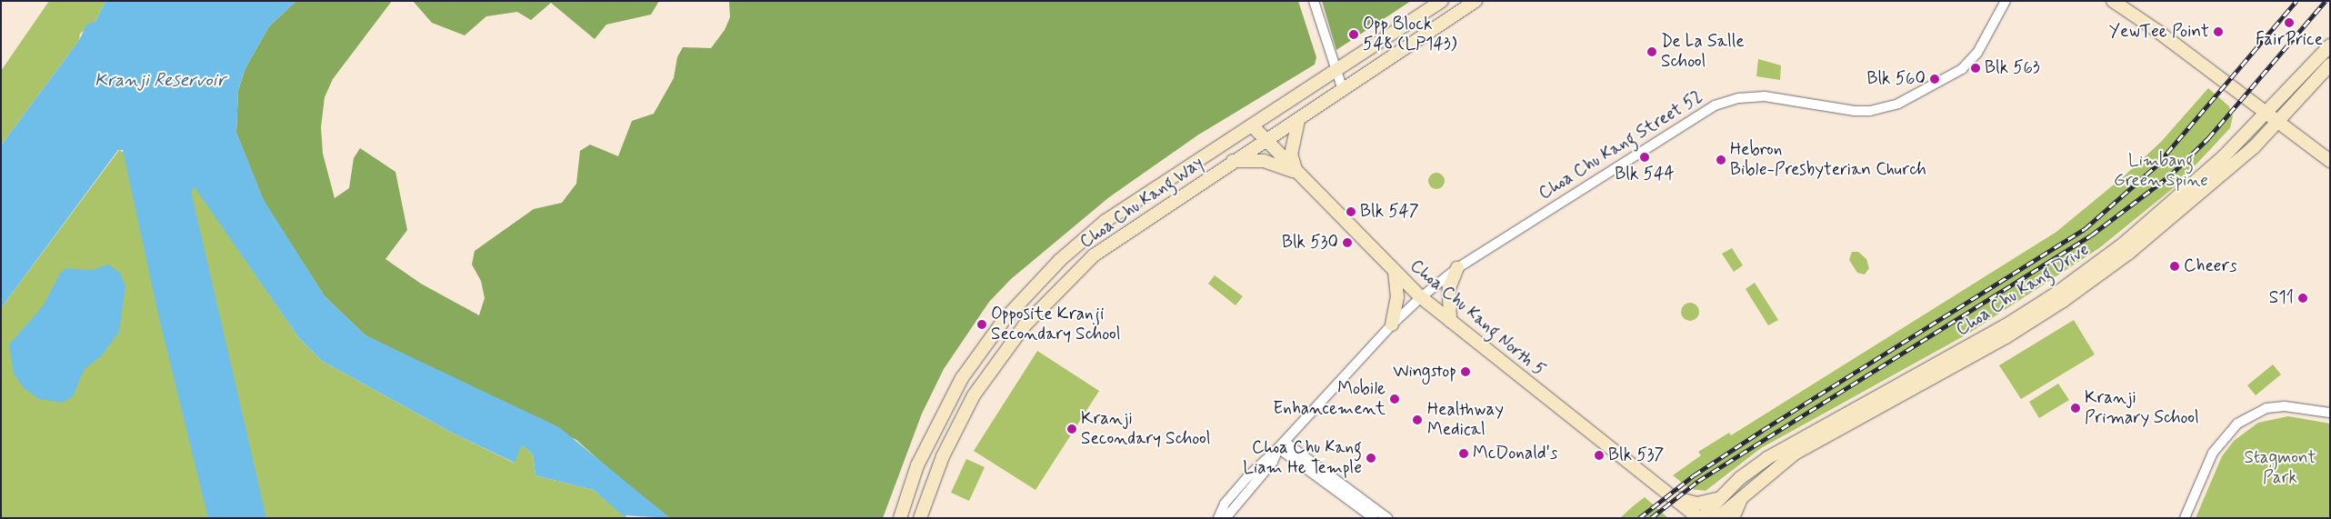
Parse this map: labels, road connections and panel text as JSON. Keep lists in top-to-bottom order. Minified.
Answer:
{"streets":{"main road":["Choa Chu Kang Way","Choa Chu Kang Drive","Choa Chu Kang North 5"],"street":["Choa Chu Kang Street 52"]},"crossings":[["Choa Chu Kang Street 52","Choa Chu Kang North 5"],["Choa Chu Kang Way","Choa Chu Kang North 5"],["Choa Chu Kang Drive","Choa Chu Kang North 5"]],"water":["Kranji Reservoir"],"parks":["Limbang Green Spine","Stagmont Park"],"places":["FairPrice","YewTee Point","Opp Block 548 (LP143)","De La Salle School","Blk 563","Blk 560","Blk 544","Hebron Bible-Presbyterian Church","Blk 547","Blk 530","Cheers","S11","Opposite Kranji Secondary School","Wingstop","Mobile Enhancement","Kranji Primary School","Healthway Medical","Kranji Secondary School","McDonald's","Blk 537","Choa Chu Kang Liam He Temple"]}
